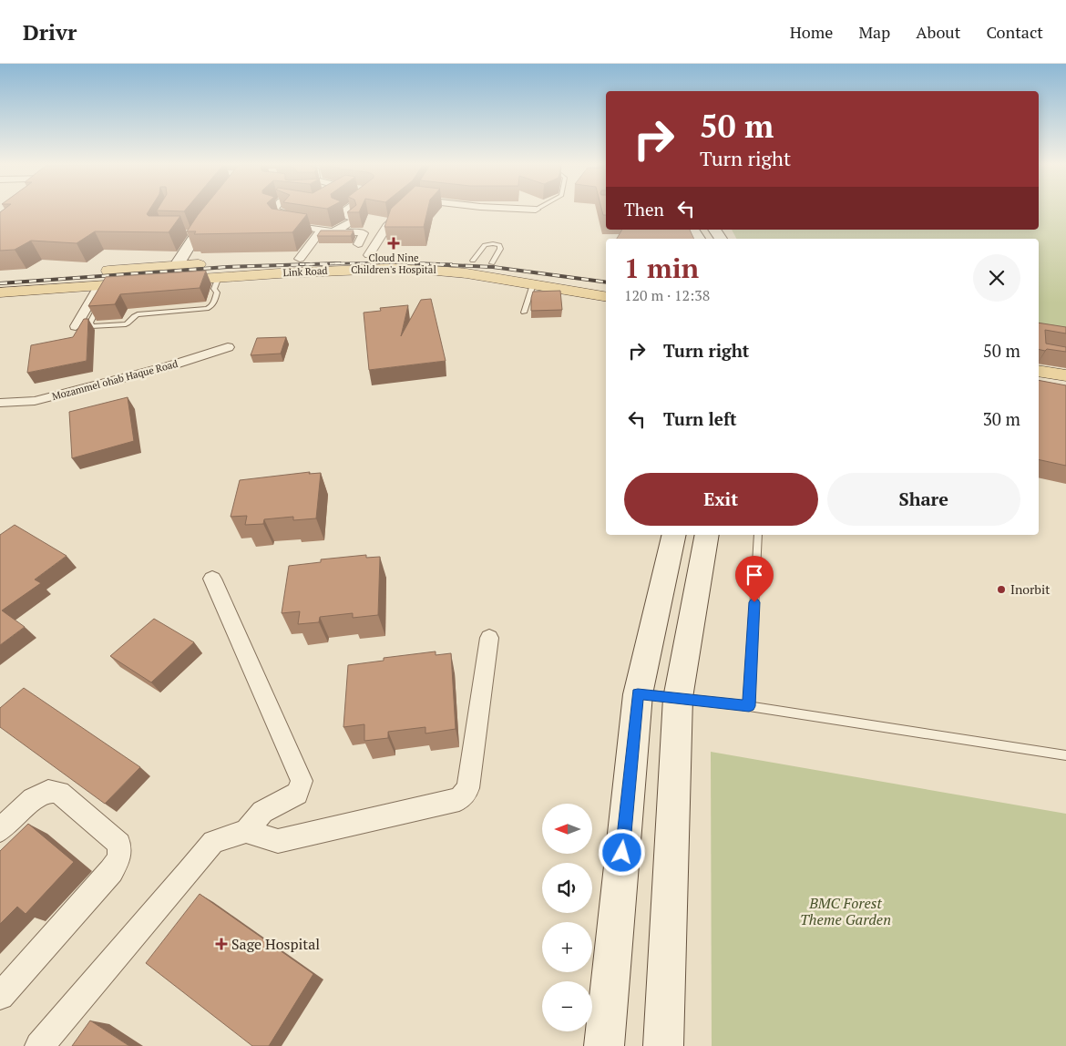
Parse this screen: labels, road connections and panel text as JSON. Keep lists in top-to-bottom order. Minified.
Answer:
{"streets":{"main road":["Link Road"],"street":["Mozammel ohab Haque Road"]},"parks":["BMC Forest Theme Garden"],"places":{"health":["Cloud Nine Children's Hospital","Sage Hospital"],"other":["Inorbit"]},"north":"left","page":{"header":"Drivr","nav":["Home","Map","About","Contact"],"turn":["50 m","Turn right"],"then":"Then","heading":["1 min","120 m · 12:38"],"list":[{"name":"Turn right","value":"50 m"},{"name":"Turn left","value":"30 m"}],"buttons":["Exit","Share"],"map_buttons":["+","−"]}}
